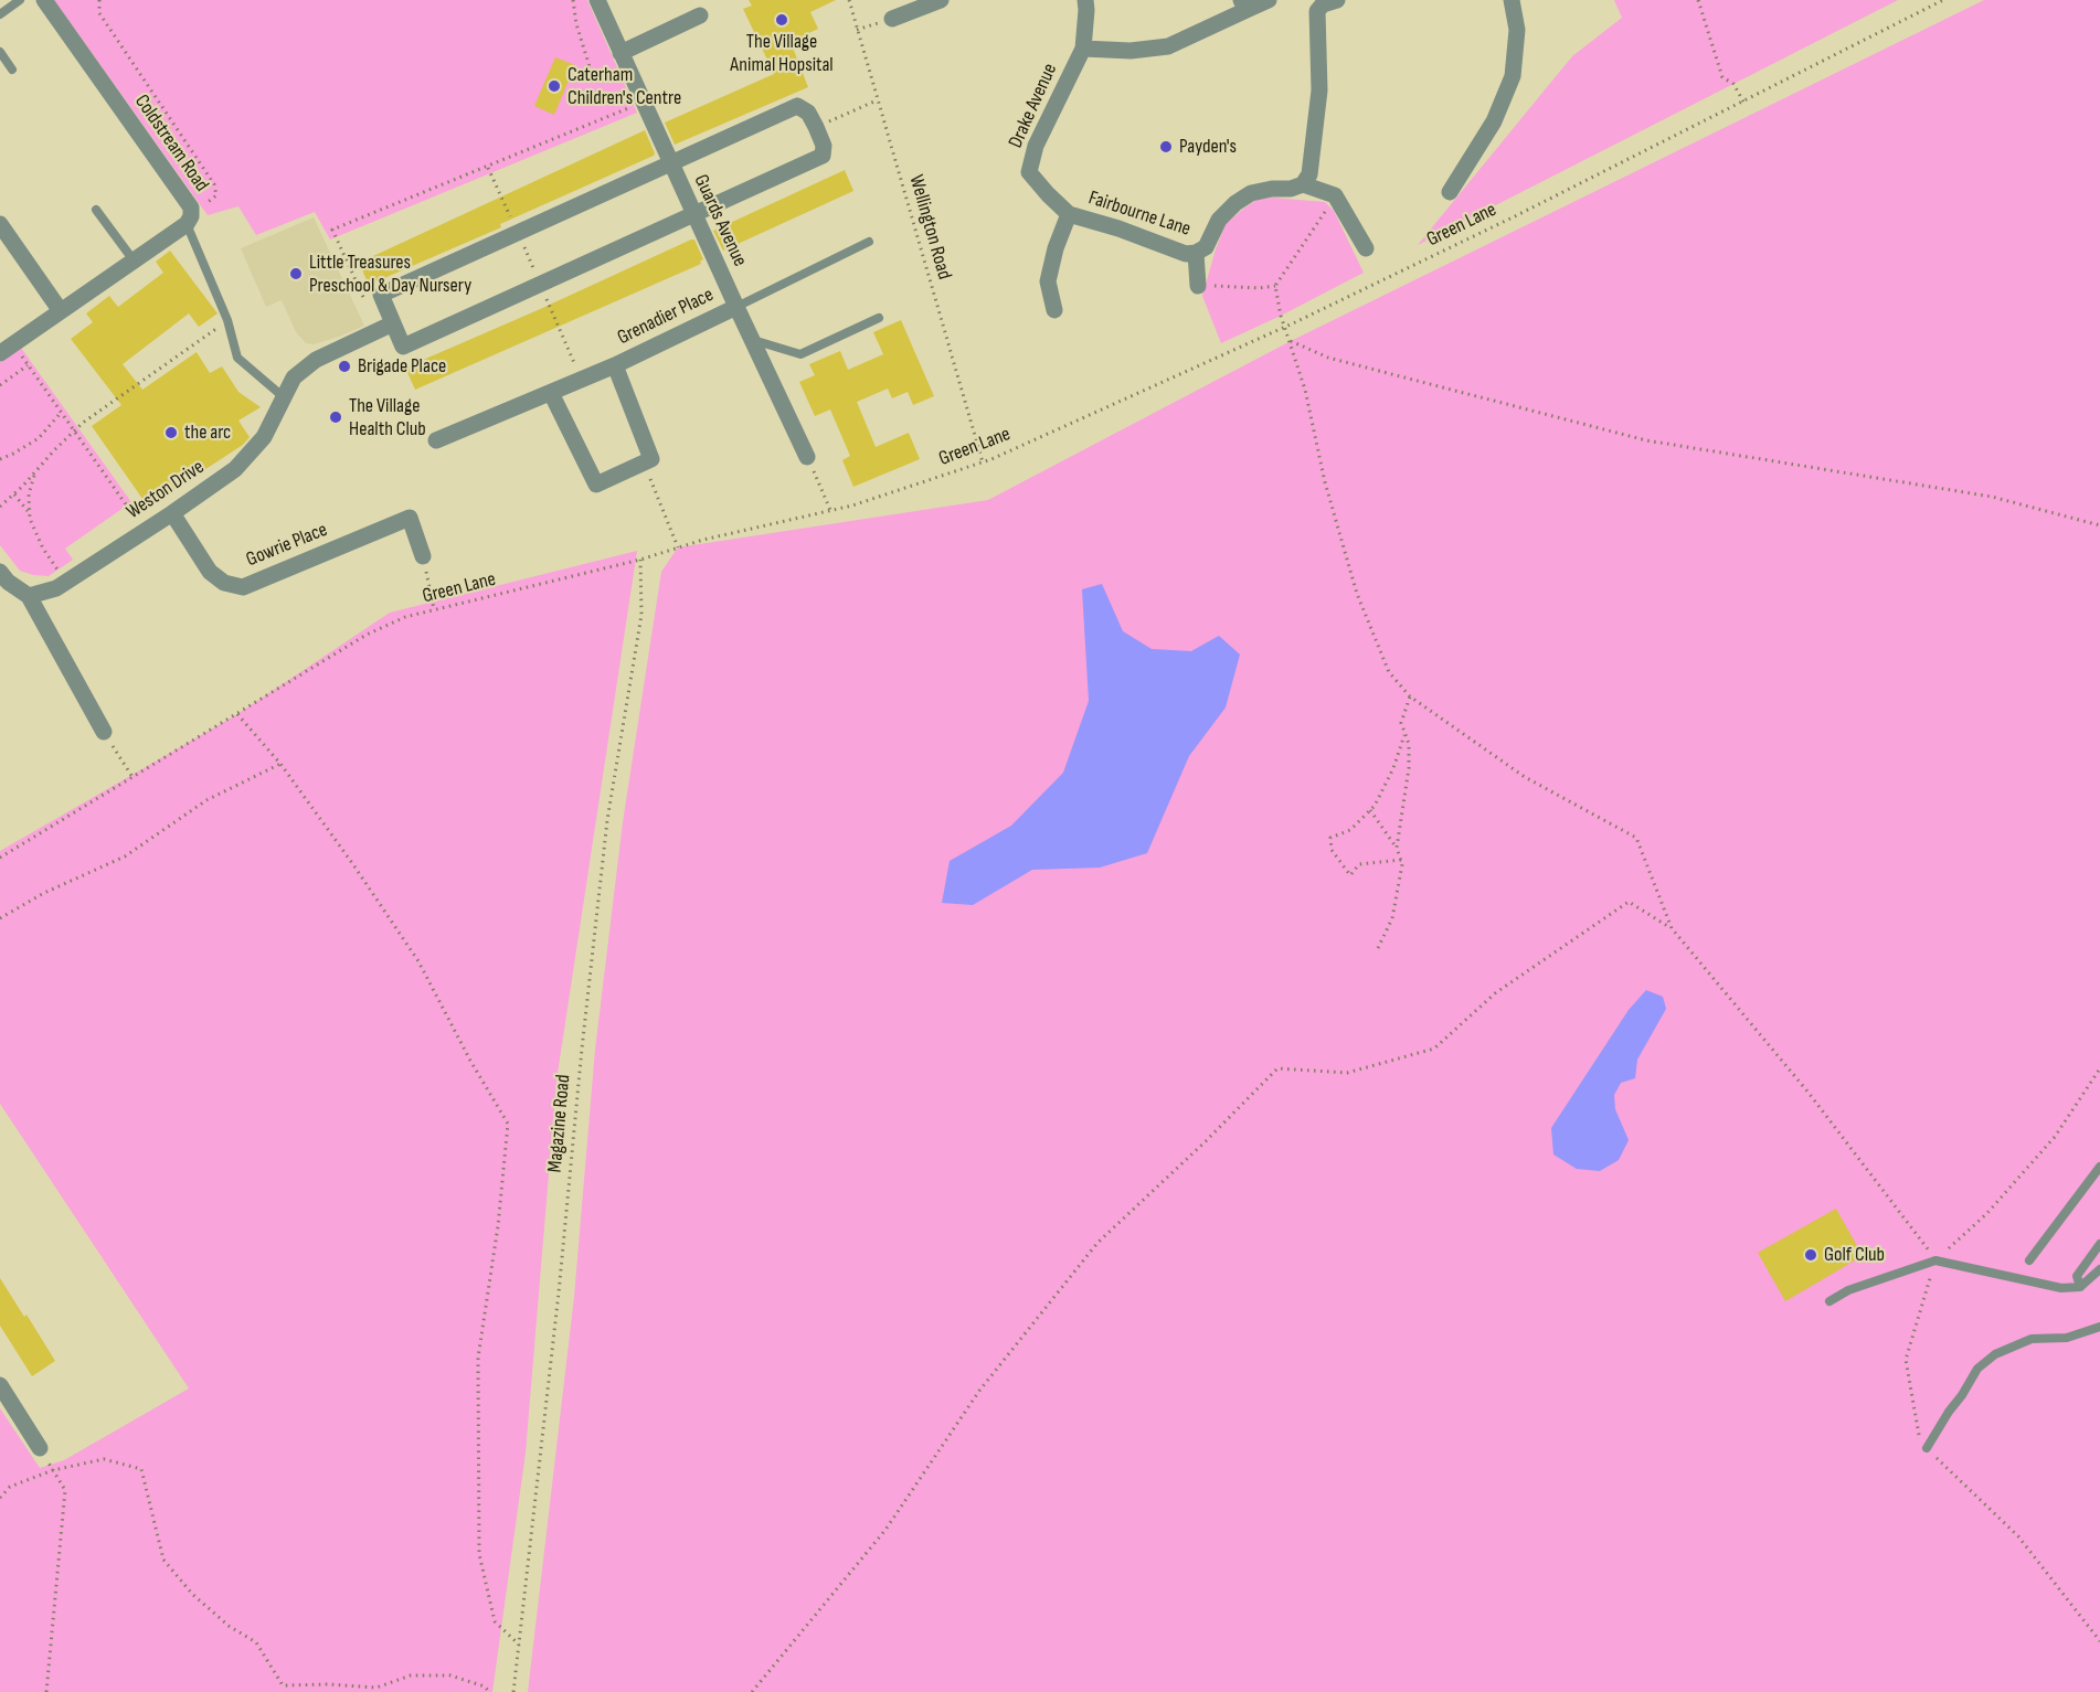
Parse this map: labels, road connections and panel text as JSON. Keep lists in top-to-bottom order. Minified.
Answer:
{"streets":{"street":["Drake Avenue","Coldstream Road","Fairbourne Lane","Guards Avenue","Grenadier Place","Weston Drive","Gowrie Place"],"path":["Green Lane","Wellington Road","Magazine Road"]},"crossings":[["Drake Avenue","Fairbourne Lane"],["Guards Avenue","Grenadier Place"],["Green Lane","Wellington Road"],["Green Lane","Magazine Road"],["Weston Drive","Gowrie Place"]],"places":["The Village Animal Hopsital","Caterham Children's Centre","Payden's","Little Treasures Preschool & Day Nursery","Brigade Place","The Village Health Club","the arc","Golf Club"]}
